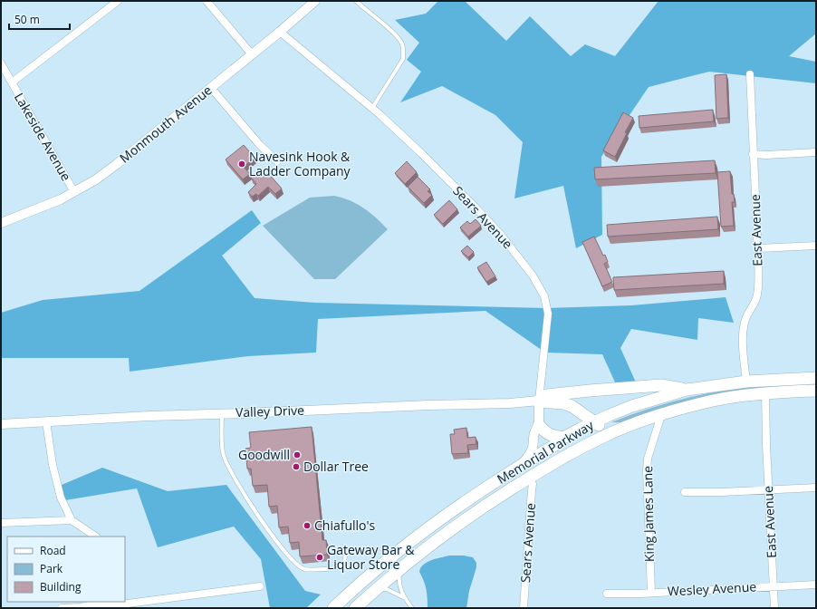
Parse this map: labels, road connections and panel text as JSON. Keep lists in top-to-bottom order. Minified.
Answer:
{"streets":{"highway":["Memorial Parkway"],"street":["Monmouth Avenue","Lakeside Avenue","Sears Avenue","East Avenue","Valley Drive","King James Lane","Wesley Avenue"]},"crossings":[["Monmouth Avenue","Lakeside Avenue"],["Monmouth Avenue","Sears Avenue"],["Sears Avenue","Valley Drive"],["Sears Avenue","Memorial Parkway"],["East Avenue","Memorial Parkway"],["East Avenue","Wesley Avenue"],["Memorial Parkway","King James Lane"],["King James Lane","Wesley Avenue"]],"places":["Navesink Hook & Ladder Company","Goodwill","Dollar Tree","Chiafullo's","Gateway Bar & Liquor Store"],"legend":["Road","Park","Building"],"scale_bar":"50 m"}
